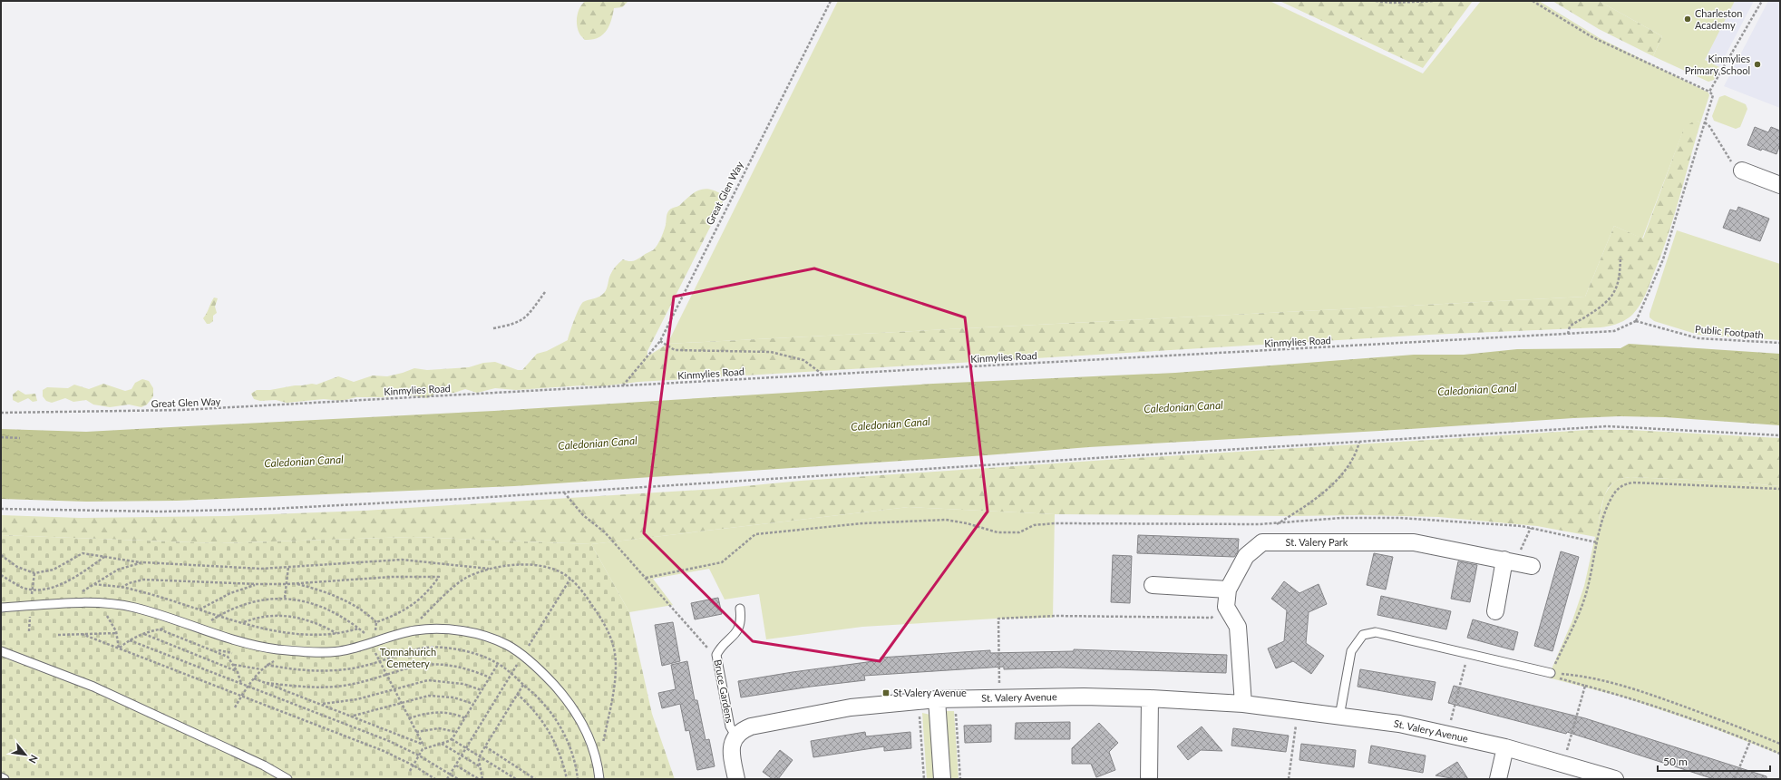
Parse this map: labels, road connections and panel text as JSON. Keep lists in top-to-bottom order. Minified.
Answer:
{"streets":{"street":["St. Valery Park","Bruce Gardens","St. Valery Avenue"],"path":["Great Glen Way","Public Footpath","Kinmylies Road"]},"crossings":[["Great Glen Way","Kinmylies Road"],["Public Footpath","Kinmylies Road"],["Bruce Gardens","St. Valery Avenue"]],"water":["Caledonian Canal"],"parks":["Tomnahurich Cemetery"],"places":{"other":["Charleston Academy","Kinmylies Primary School"],"transit":["St Valery Avenue"]},"scale_bar":"50 m","north":"bottom right"}
